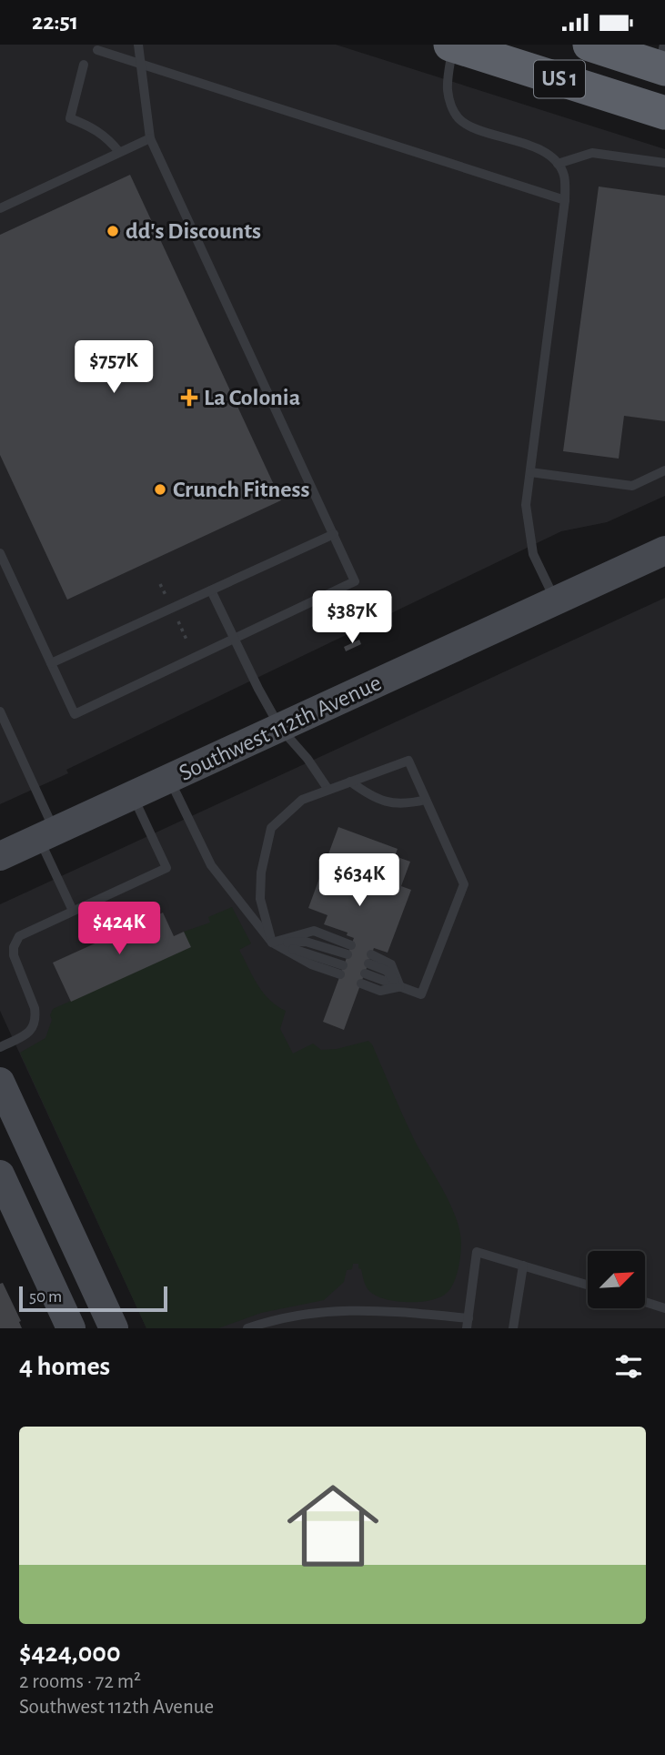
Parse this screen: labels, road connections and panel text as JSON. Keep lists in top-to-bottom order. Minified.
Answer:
{"streets":{"highway":["US 1"],"main road":["Southwest 112th Avenue"]},"places":{"other":["dd's Discounts","Crunch Fitness"],"health":["La Colonia"]},"scale_bar":"50 m","north":"top right","page":{"status":"22:51","price":["$757K","$387K","$634K","$424K"],"scale":"50 m","heading":"4 homes","list":[{"name":"$424,000","note":"2 rooms · 72 m² · Southwest 112th Avenue"}]}}
